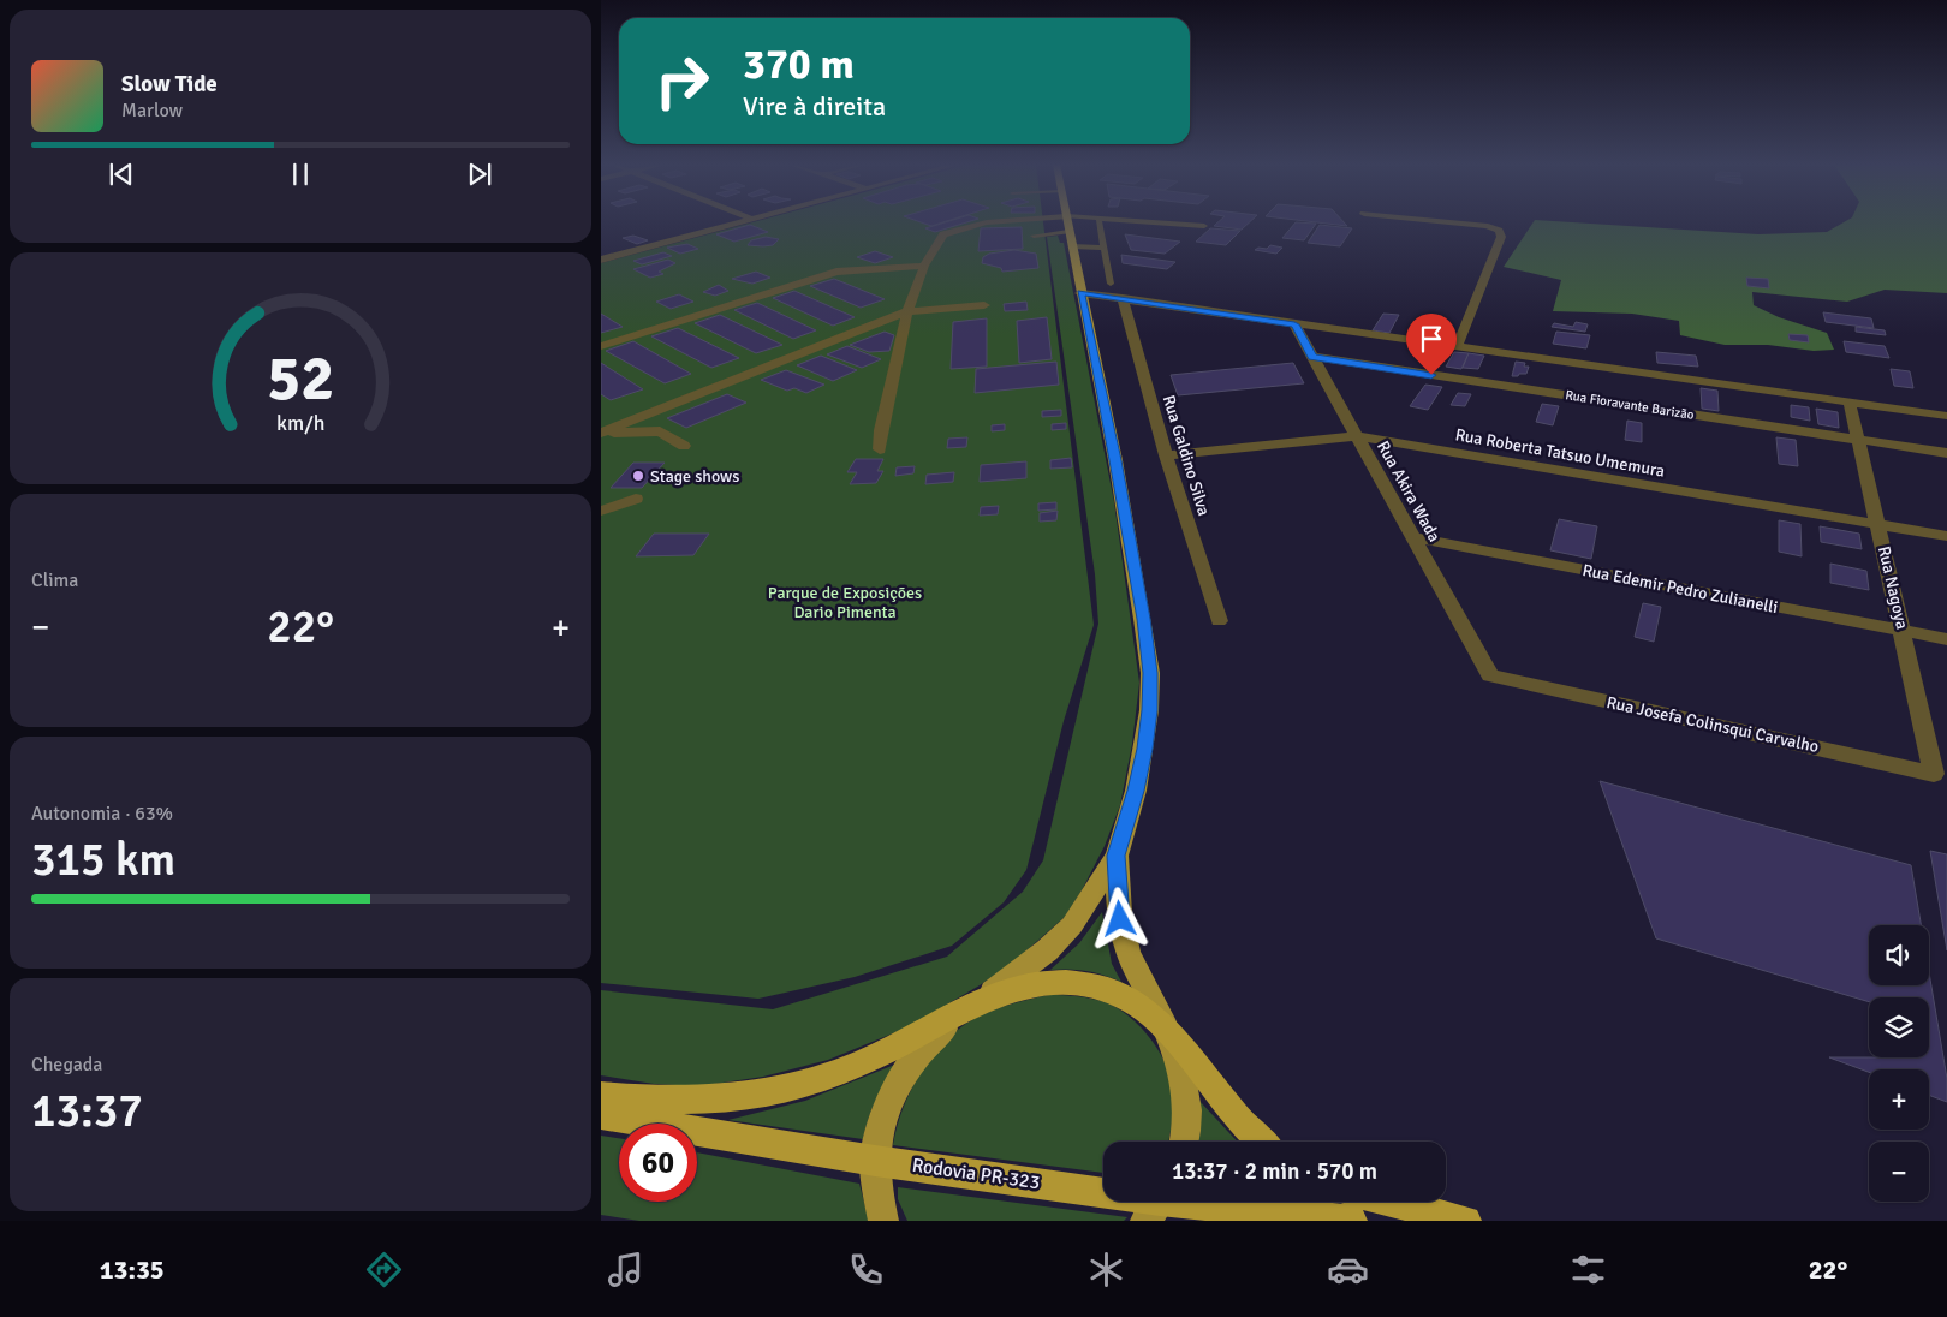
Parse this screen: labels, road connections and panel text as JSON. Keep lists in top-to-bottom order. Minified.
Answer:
{"streets":{"highway":["Rodovia PR-323"],"street":["Rua Fioravante Barizão","Rua Roberta Tatsuo Umemura","Rua Galdino Silva","Rua Akira Wada","Rua Nagoya","Rua Edemir Pedro Zulianelli","Rua Josefa Colinsqui Carvalho"]},"crossings":[["Rua Fioravante Barizão","Rua Akira Wada"],["Rua Fioravante Barizão","Rua Nagoya"],["Rua Roberta Tatsuo Umemura","Rua Galdino Silva"],["Rua Roberta Tatsuo Umemura","Rua Akira Wada"],["Rua Roberta Tatsuo Umemura","Rua Nagoya"],["Rua Akira Wada","Rua Edemir Pedro Zulianelli"],["Rua Akira Wada","Rua Josefa Colinsqui Carvalho"],["Rua Nagoya","Rua Edemir Pedro Zulianelli"],["Rua Nagoya","Rua Josefa Colinsqui Carvalho"]],"parks":["Parque de Exposições Dario Pimenta"],"places":["Stage shows"],"page":{"turn":["370 m","Vire à direita"],"song":["Slow Tide","Marlow"],"tile":["Clima",["Autonomia · 63%","315 km"],["Chegada","13:37"]],"heat":["−","22°","+"],"map_buttons":["+","−"],"limit":"60","trip":"13:37 · 2 min · 570 m","tabs":["13:35","22°"],"gauge":["52","km/h"]}}
